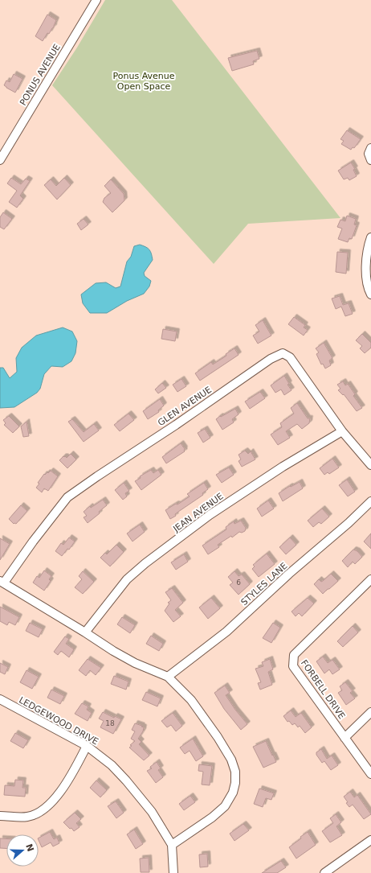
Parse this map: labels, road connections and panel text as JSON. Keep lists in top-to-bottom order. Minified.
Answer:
{"streets":{"street":["PONUS AVENUE","GLEN AVENUE","JEAN AVENUE","STYLES LANE","FORBELL DRIVE","LEDGEWOOD DRIVE"]},"crossings":[["GLEN AVENUE","JEAN AVENUE"]],"parks":["Ponus Avenue Open Space"],"house_numbers":["6","18"],"north":"right"}
